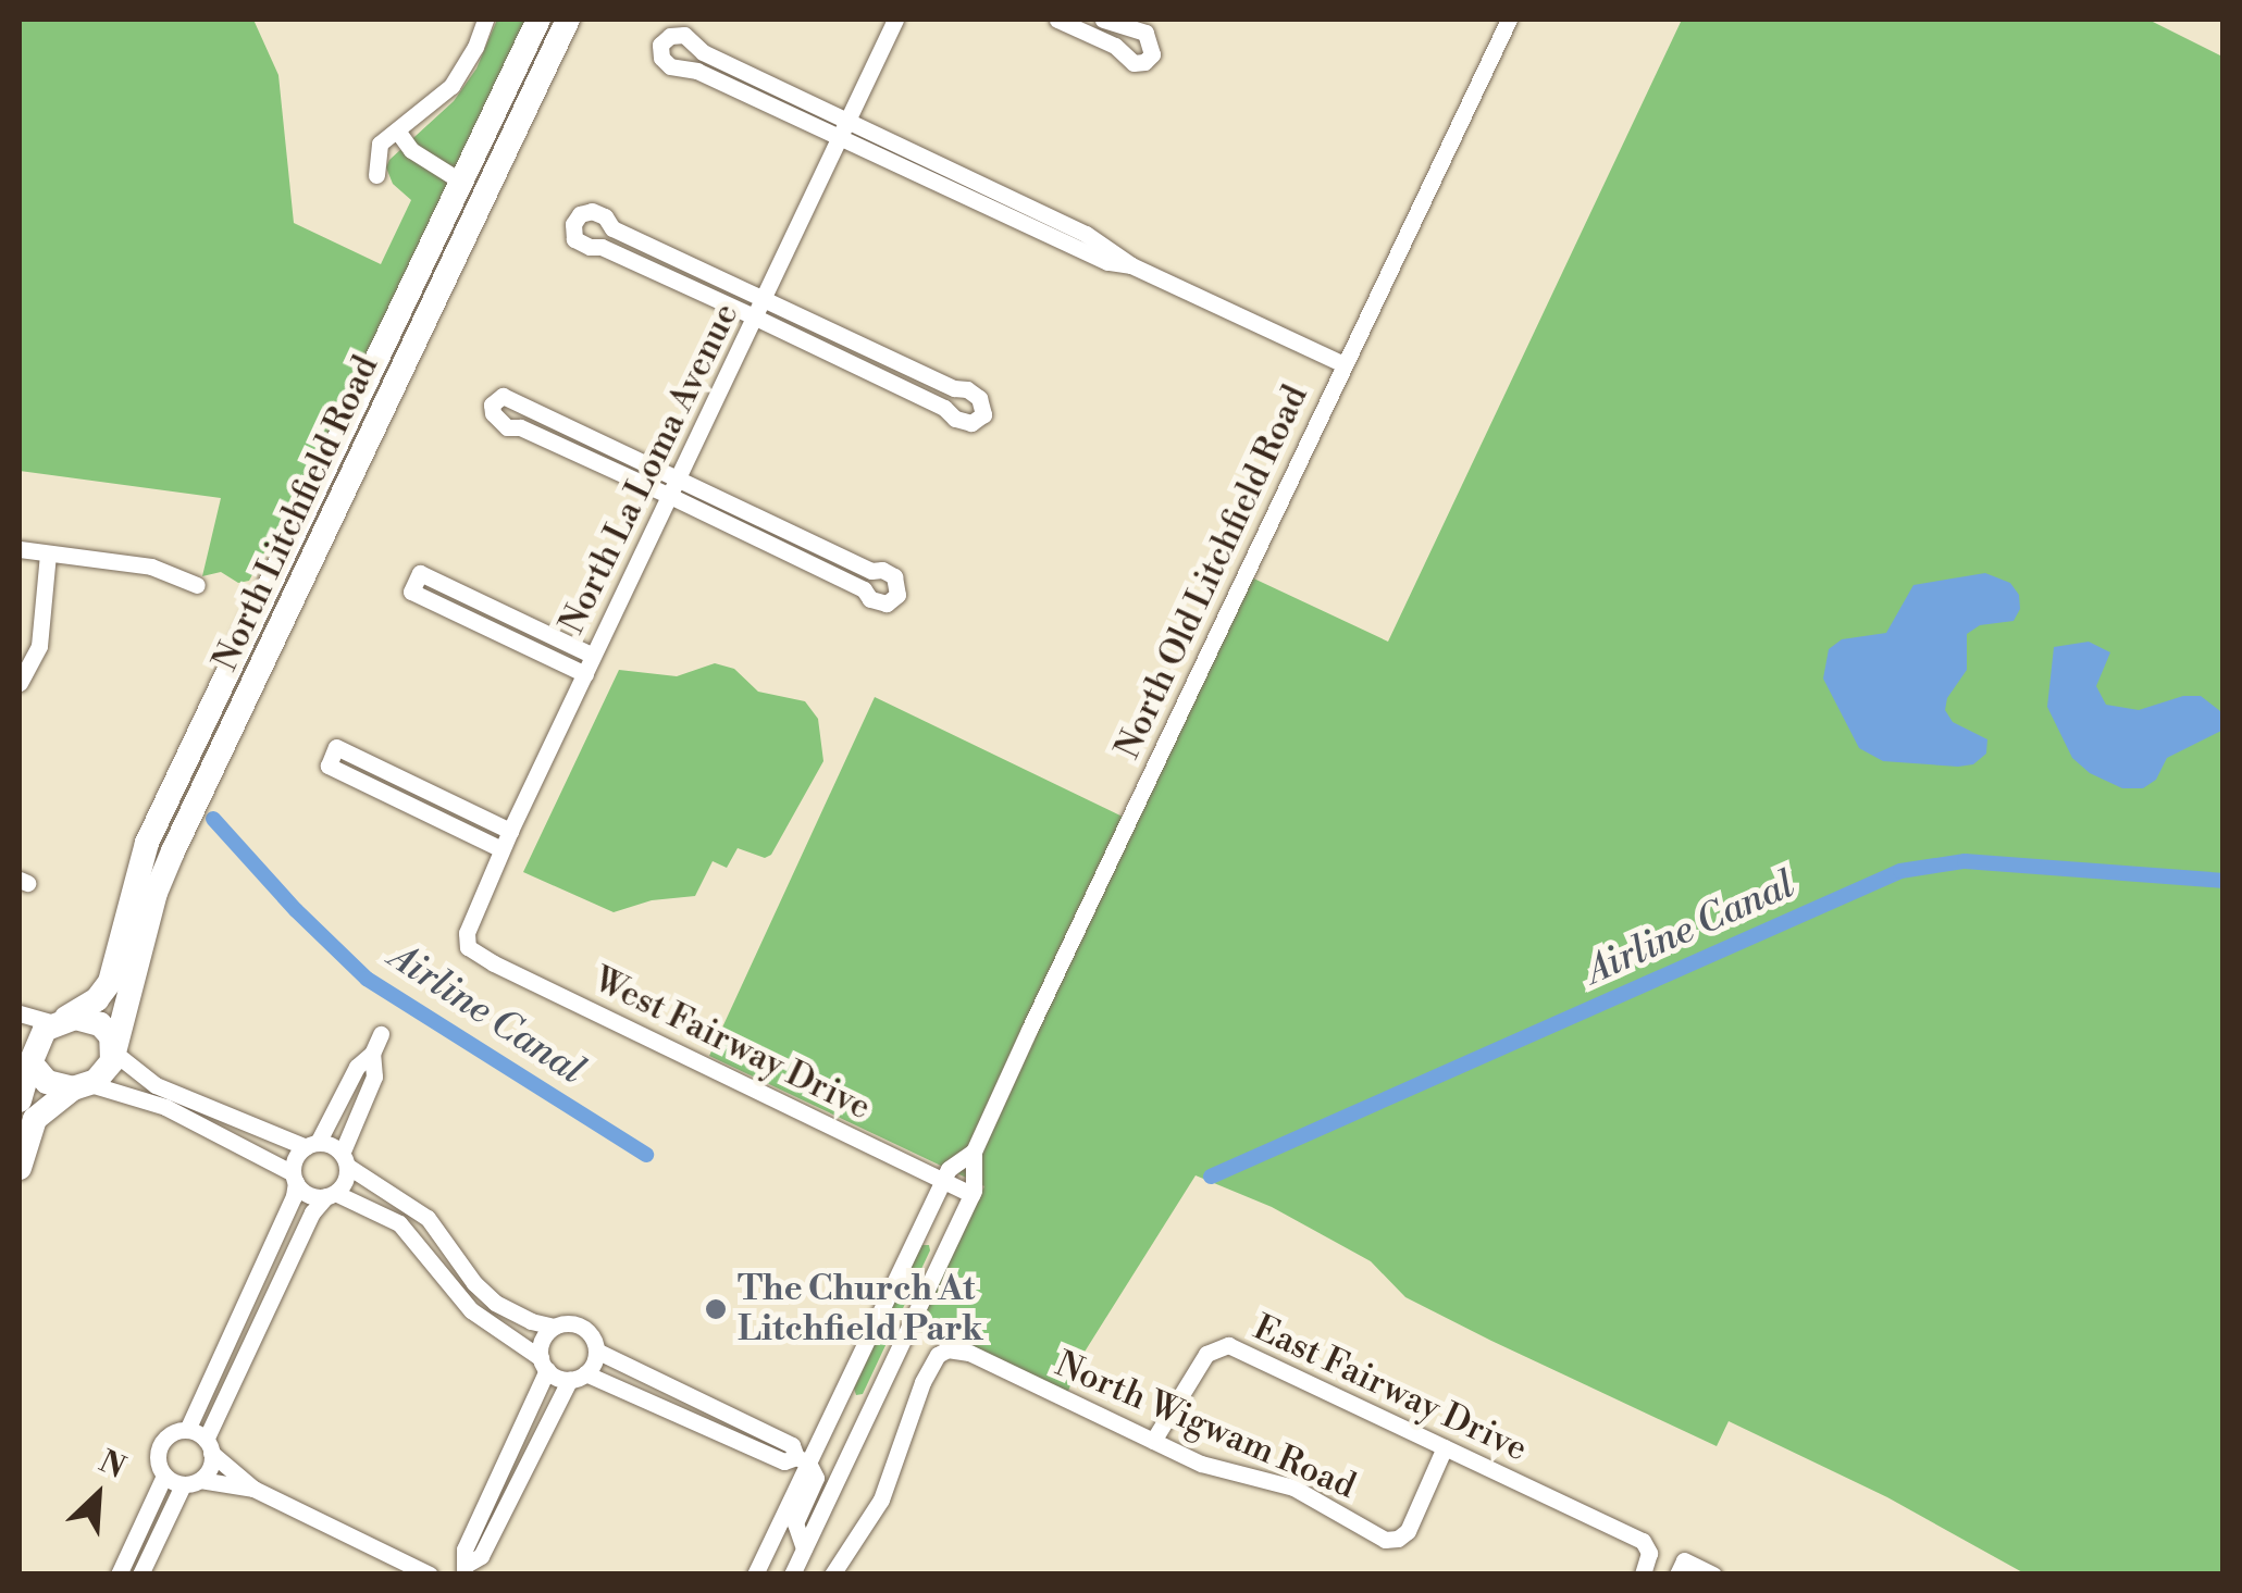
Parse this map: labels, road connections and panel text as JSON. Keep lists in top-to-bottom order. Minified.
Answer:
{"streets":{"main road":["North Litchfield Road"],"street":["North La Loma Avenue","North Old Litchfield Road","West Fairway Drive","East Fairway Drive","North Wigwam Road"]},"crossings":[["North La Loma Avenue","West Fairway Drive"],["North Old Litchfield Road","West Fairway Drive"],["East Fairway Drive","North Wigwam Road"]],"water":["Airline Canal"],"places":["The Church At Litchfield Park"],"north":"top right"}
